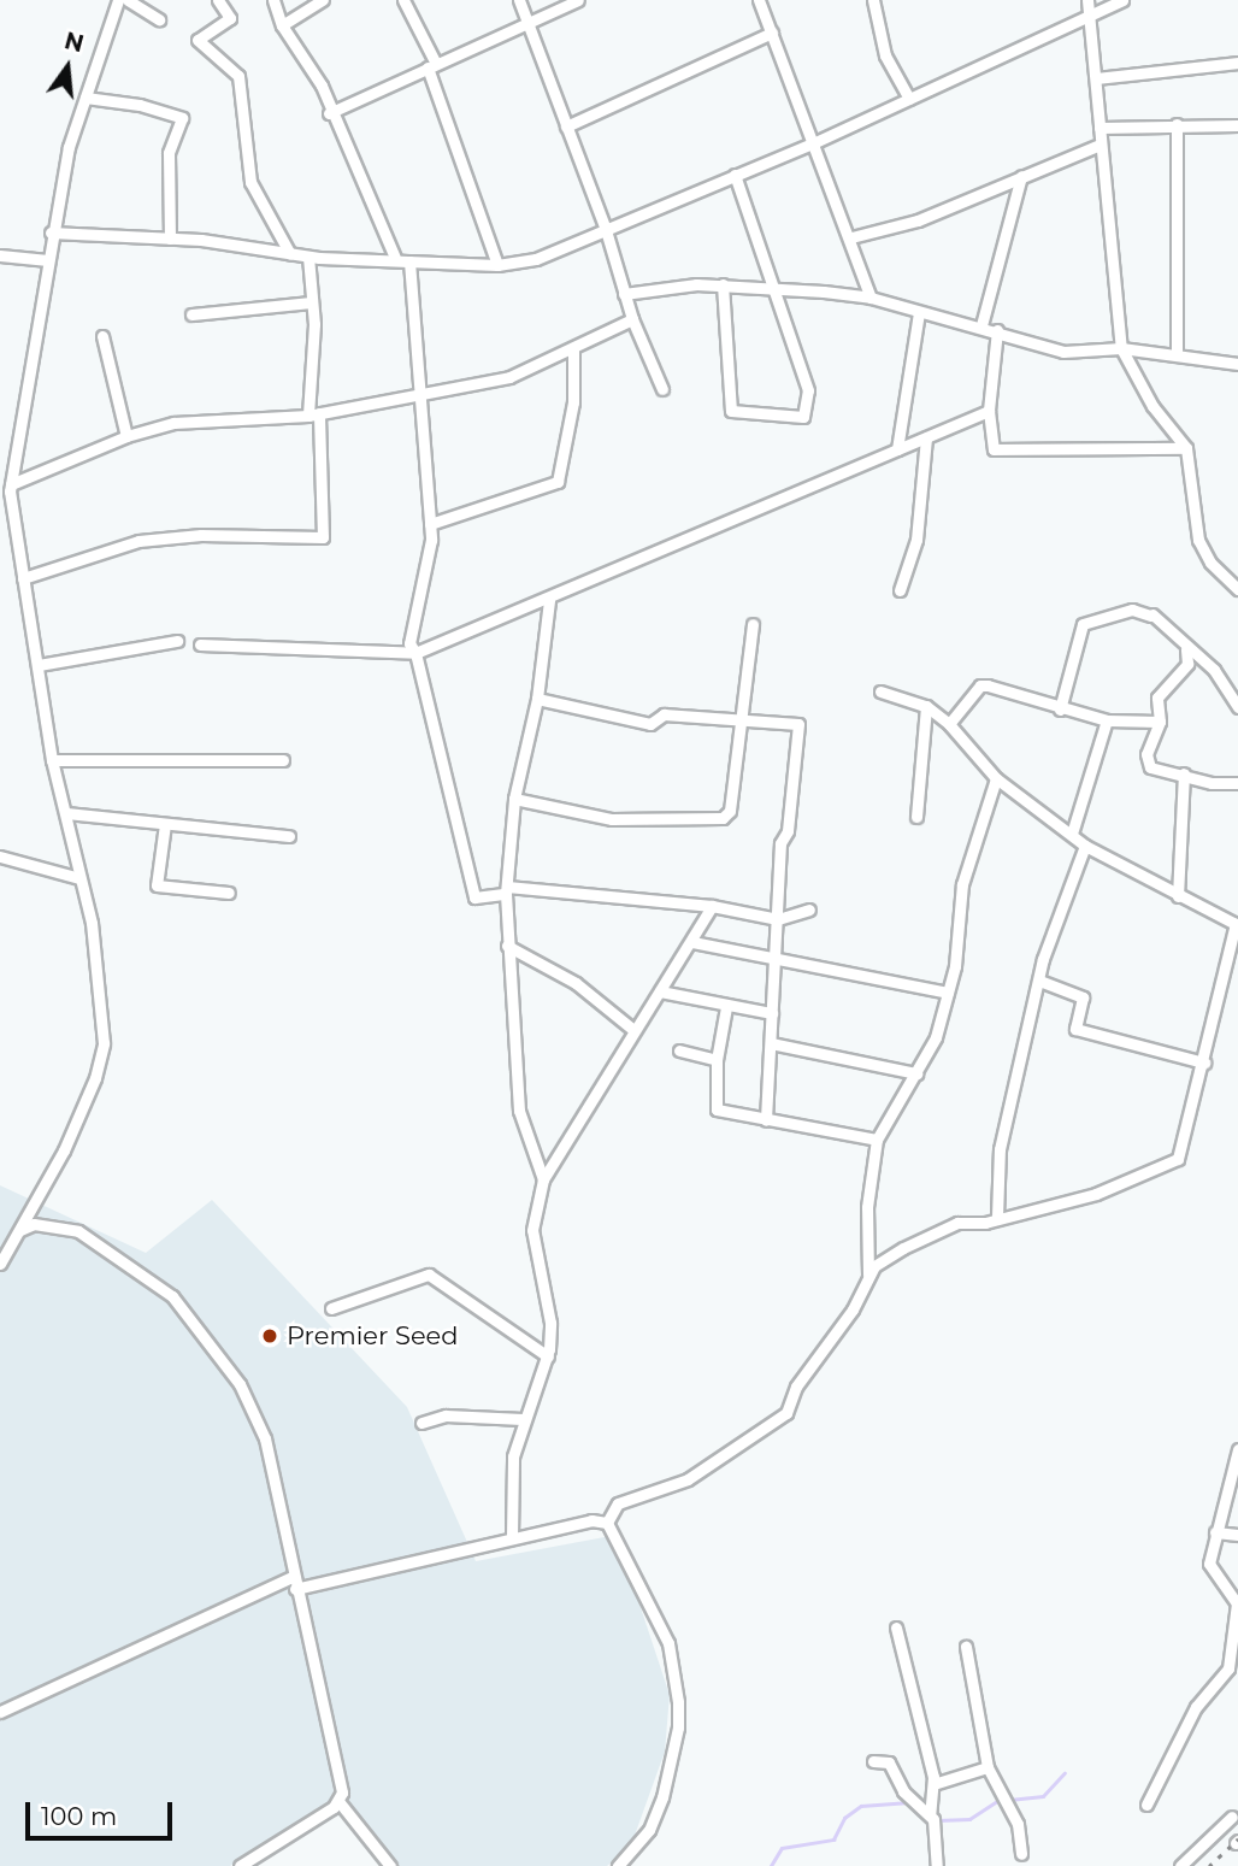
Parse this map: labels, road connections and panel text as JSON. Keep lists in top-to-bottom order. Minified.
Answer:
{"places":["Premier Seed"],"scale_bar":"100 m","north":"top"}
